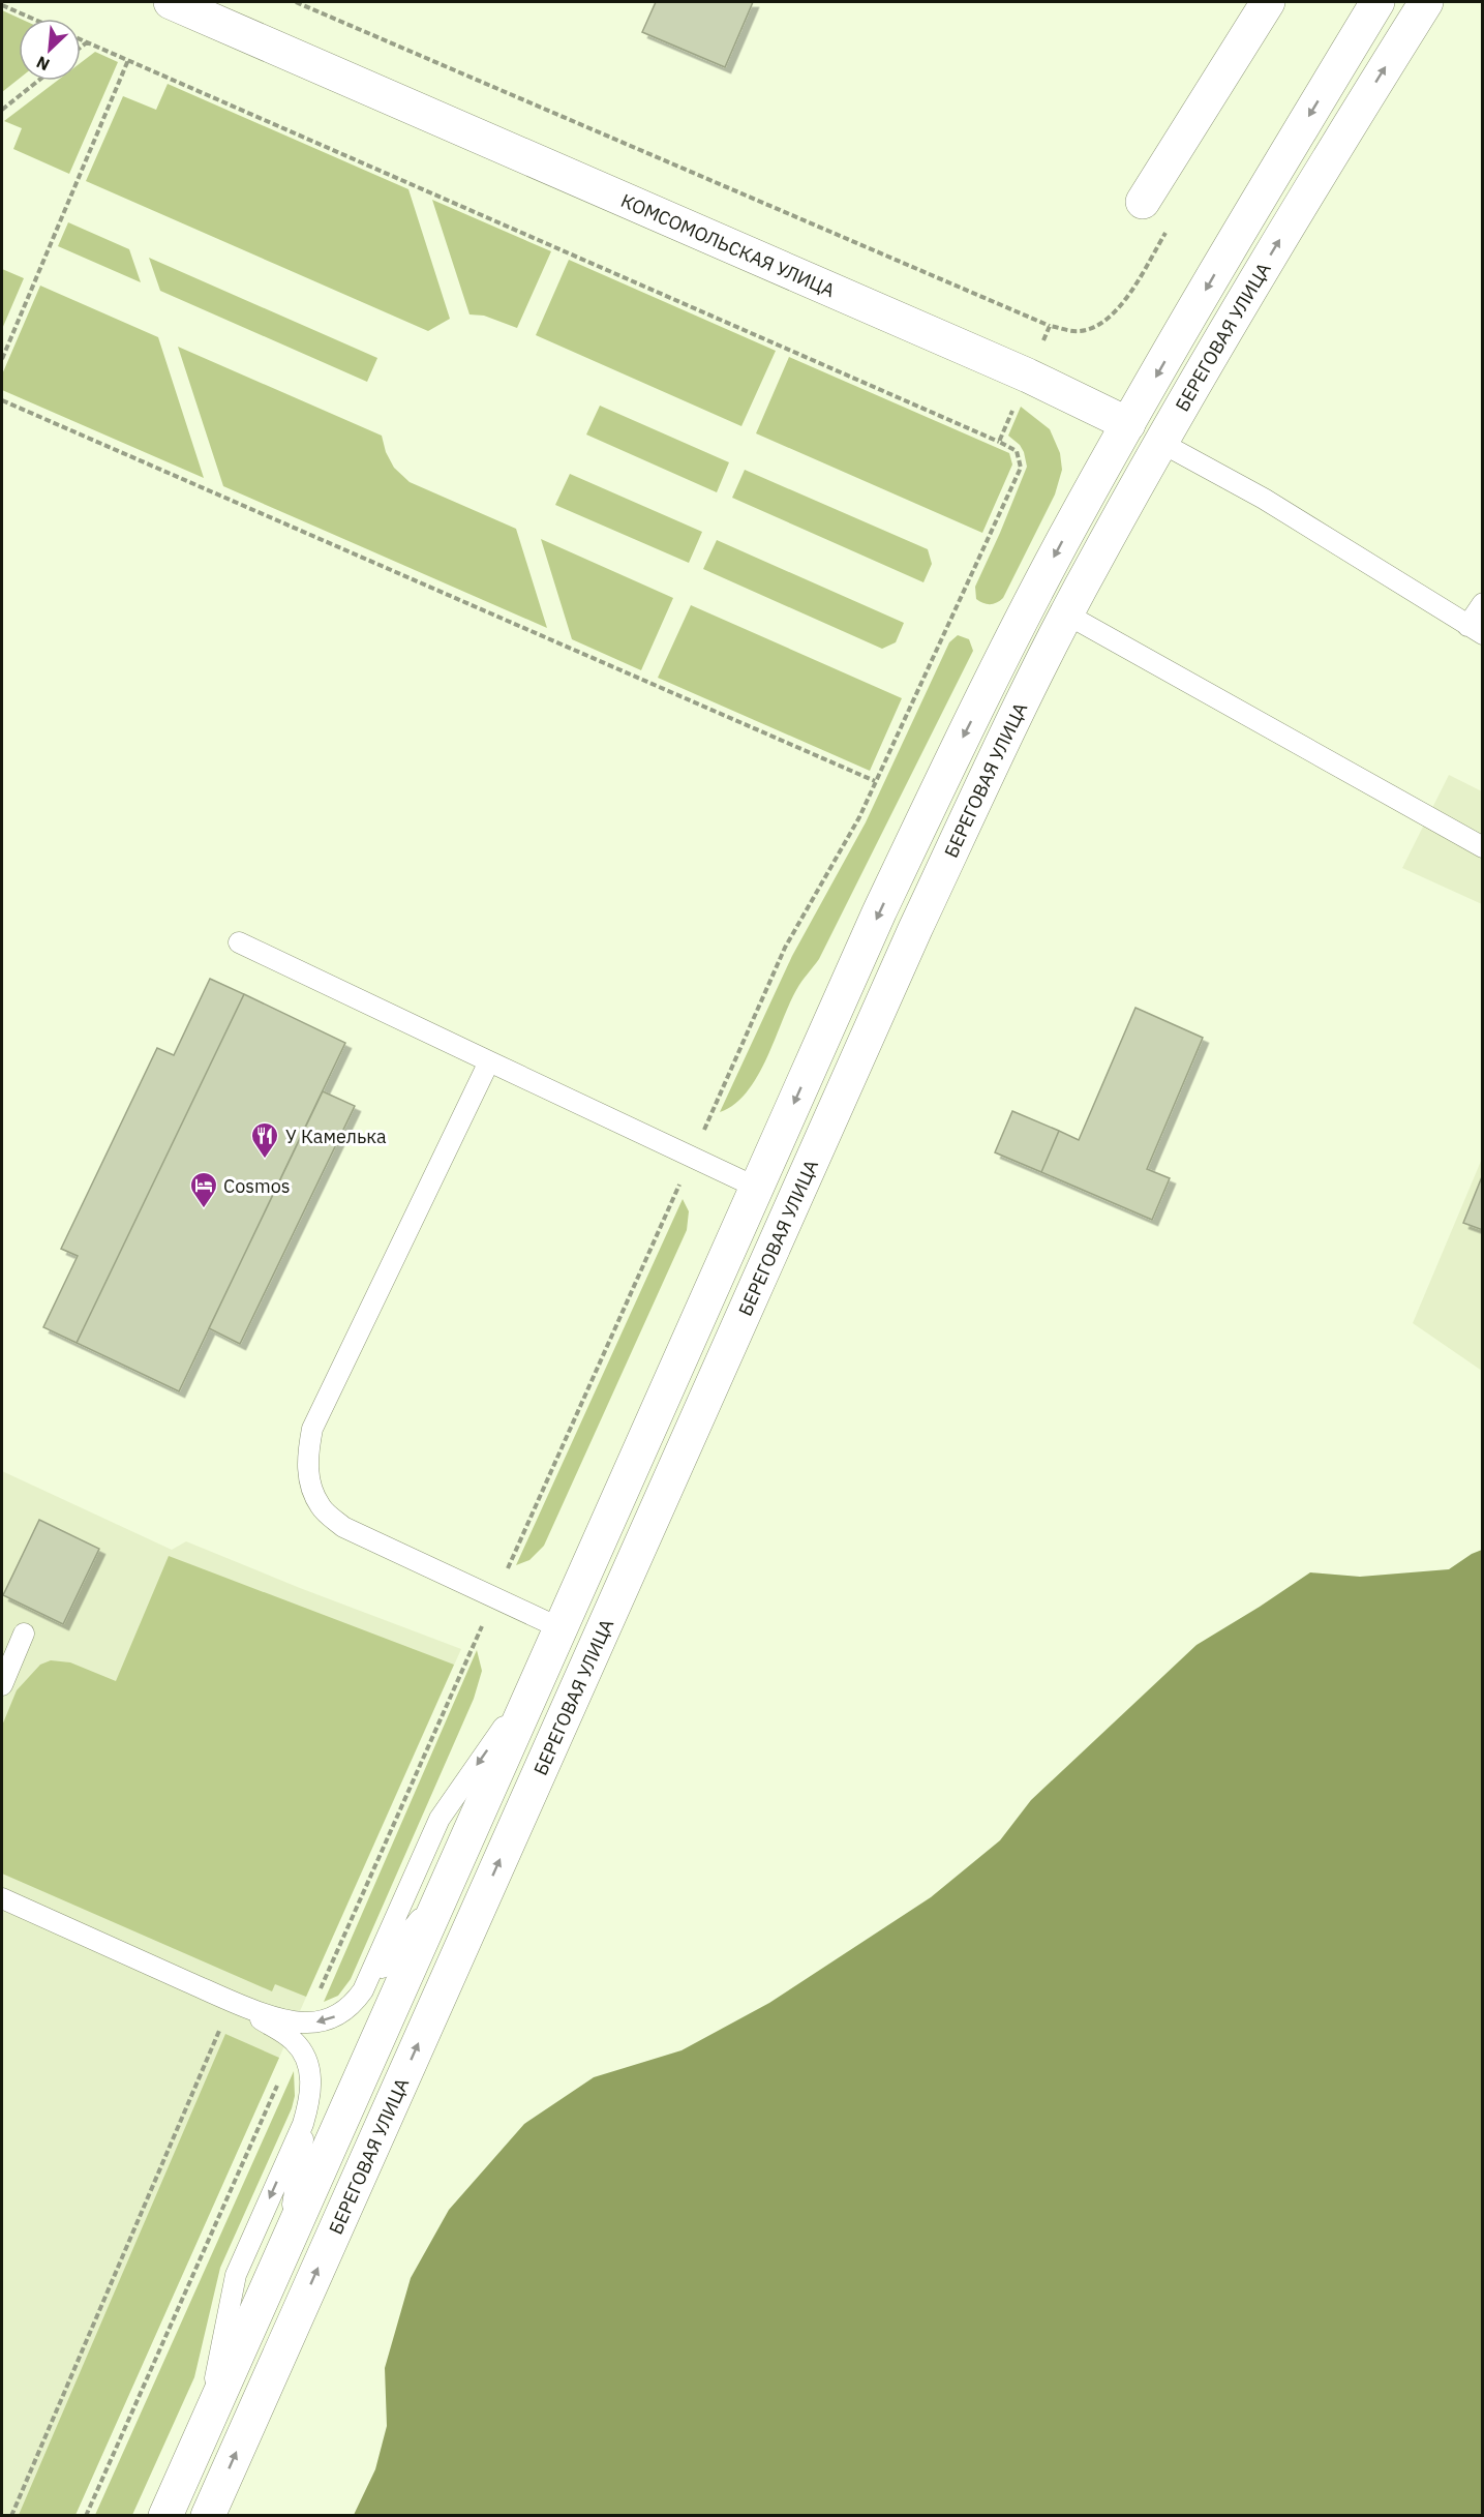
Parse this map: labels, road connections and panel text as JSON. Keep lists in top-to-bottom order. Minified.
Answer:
{"streets":{"main road":["КОМСОМОЛЬСКАЯ УЛИЦА","БЕРЕГОВАЯ УЛИЦА"]},"crossings":[["КОМСОМОЛЬСКАЯ УЛИЦА","БЕРЕГОВАЯ УЛИЦА"]],"places":{"restaurant":["У Камелька"],"hotel":["Cosmos"]},"north":"bottom left"}
